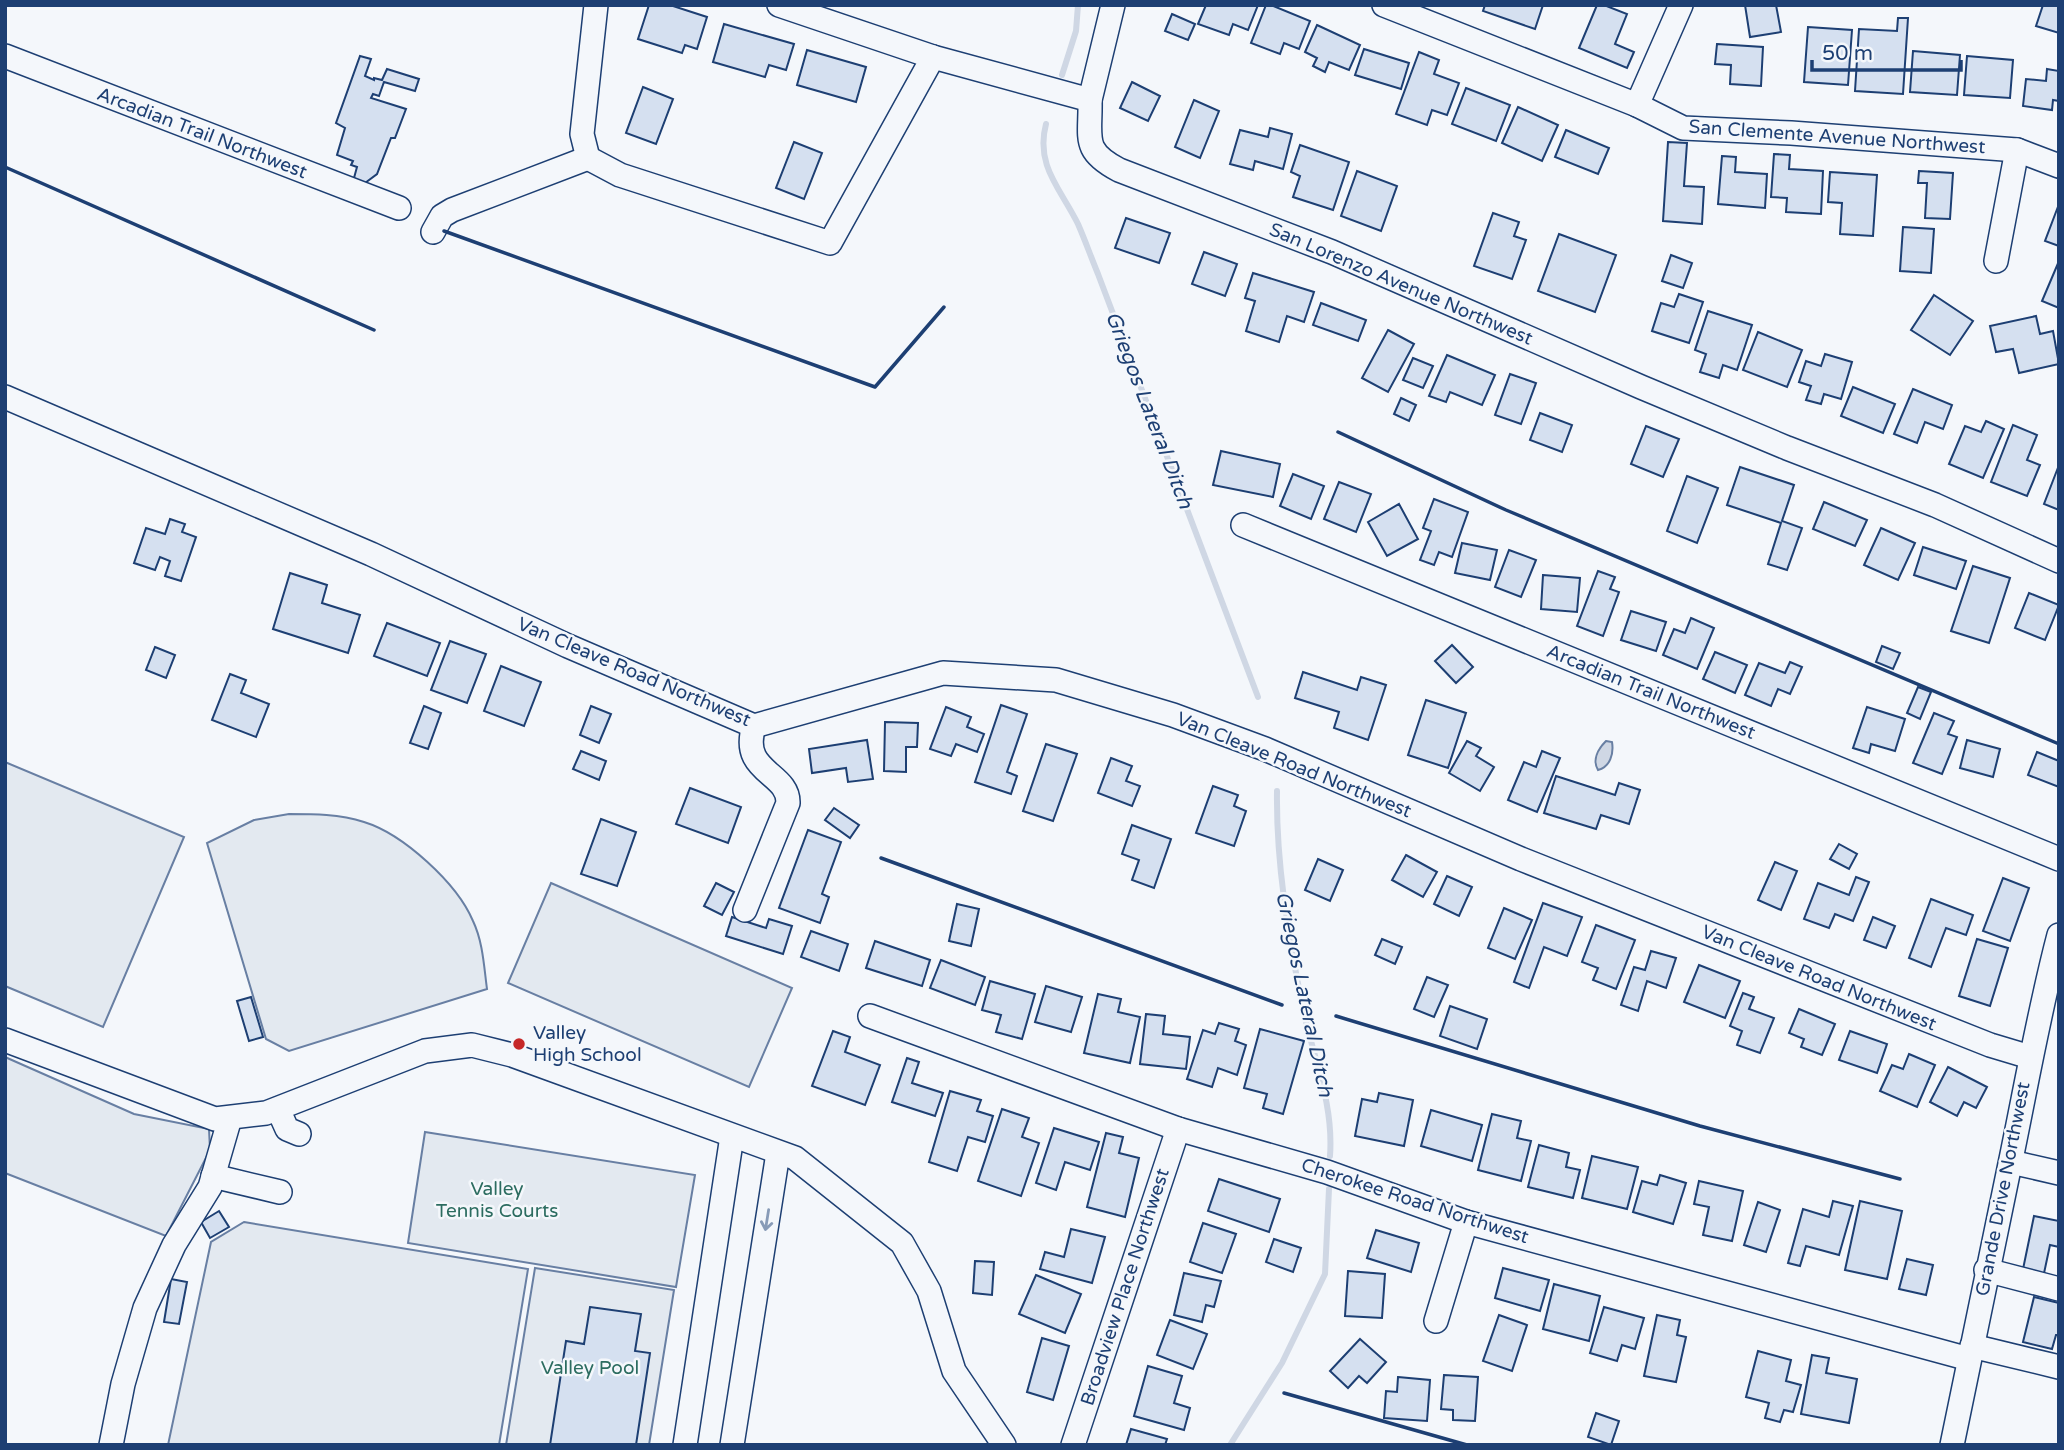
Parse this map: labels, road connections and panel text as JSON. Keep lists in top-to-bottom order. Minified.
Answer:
{"streets":{"street":["Arcadian Trail Northwest","San Clemente Avenue Northwest","San Lorenzo Avenue Northwest","Van Cleave Road Northwest","Grande Drive Northwest","Cherokee Road Northwest","Broadview Place Northwest"]},"crossings":[["Van Cleave Road Northwest","Grande Drive Northwest"],["Grande Drive Northwest","Cherokee Road Northwest"],["Cherokee Road Northwest","Broadview Place Northwest"]],"water":["Griegos Lateral Ditch"],"parks":["Valley Tennis Courts","Valley Pool"],"places":["Valley High School"],"scale_bar":"50 m"}
